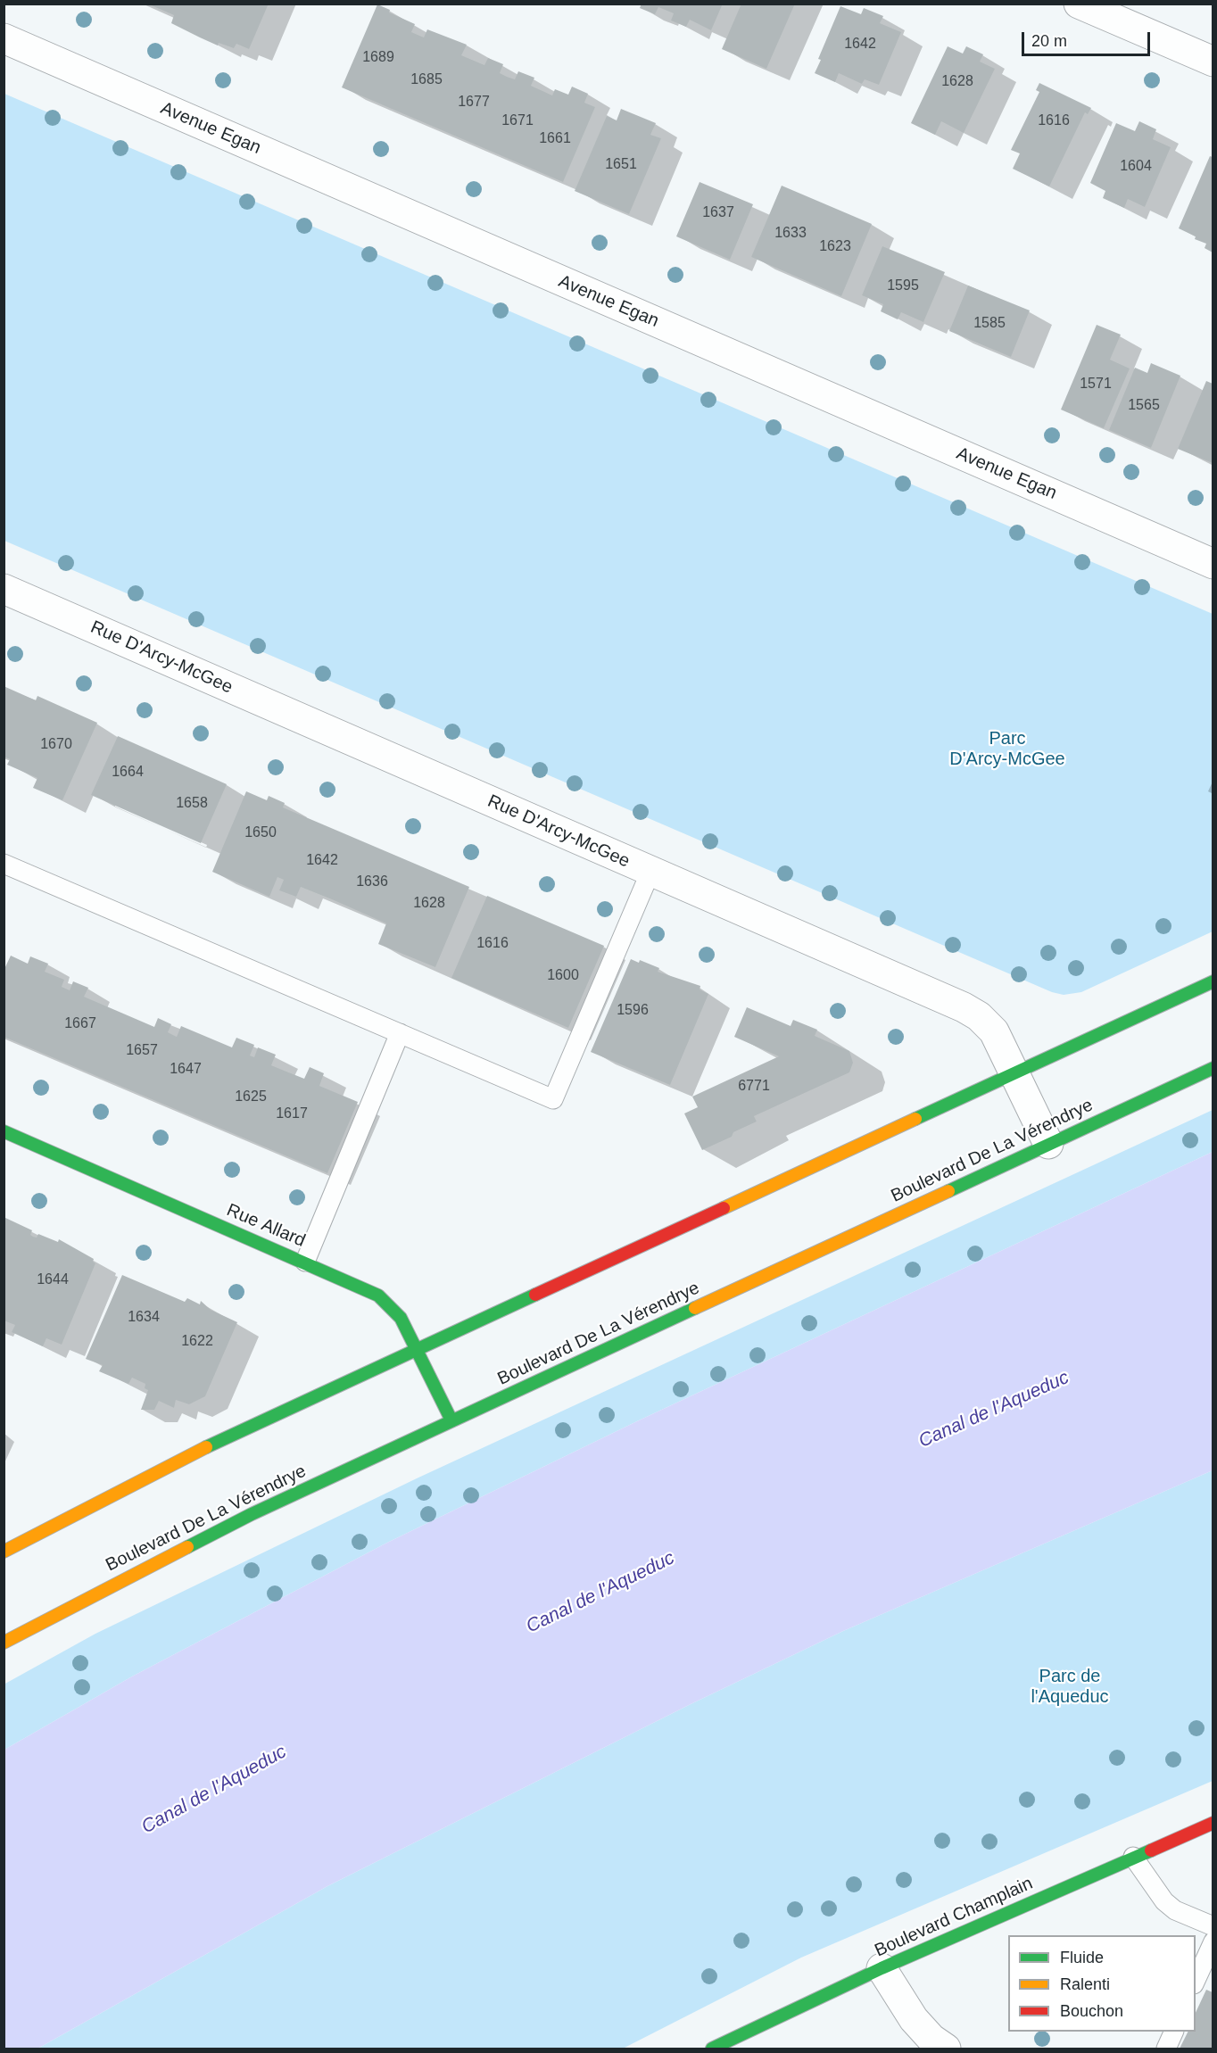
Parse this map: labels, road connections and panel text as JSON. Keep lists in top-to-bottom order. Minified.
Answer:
{"streets":{"main road":["Boulevard De La Vérendrye","Rue Allard","Boulevard Champlain"],"street":["Avenue Egan","Rue D'Arcy-McGee"]},"crossings":[["Rue D'Arcy-McGee","Boulevard De La Vérendrye"],["Boulevard De La Vérendrye","Rue Allard"]],"water":["Canal de l'Aqueduc"],"parks":["Parc D'Arcy-McGee","Parc de l'Aqueduc"],"house_numbers":["1642","1689","1685","1628","1677","1671","1616","1661","1651","1604","1637","1633","1623","1595","1585","1571","1565","1670","1664","1658","1650","1642","1636","1628","1616","1600","1596","1667","1657","1647","6771","1625","1617","1644","1634","1622"],"legend":["Fluide","Ralenti","Bouchon"],"scale_bar":"20 m"}
